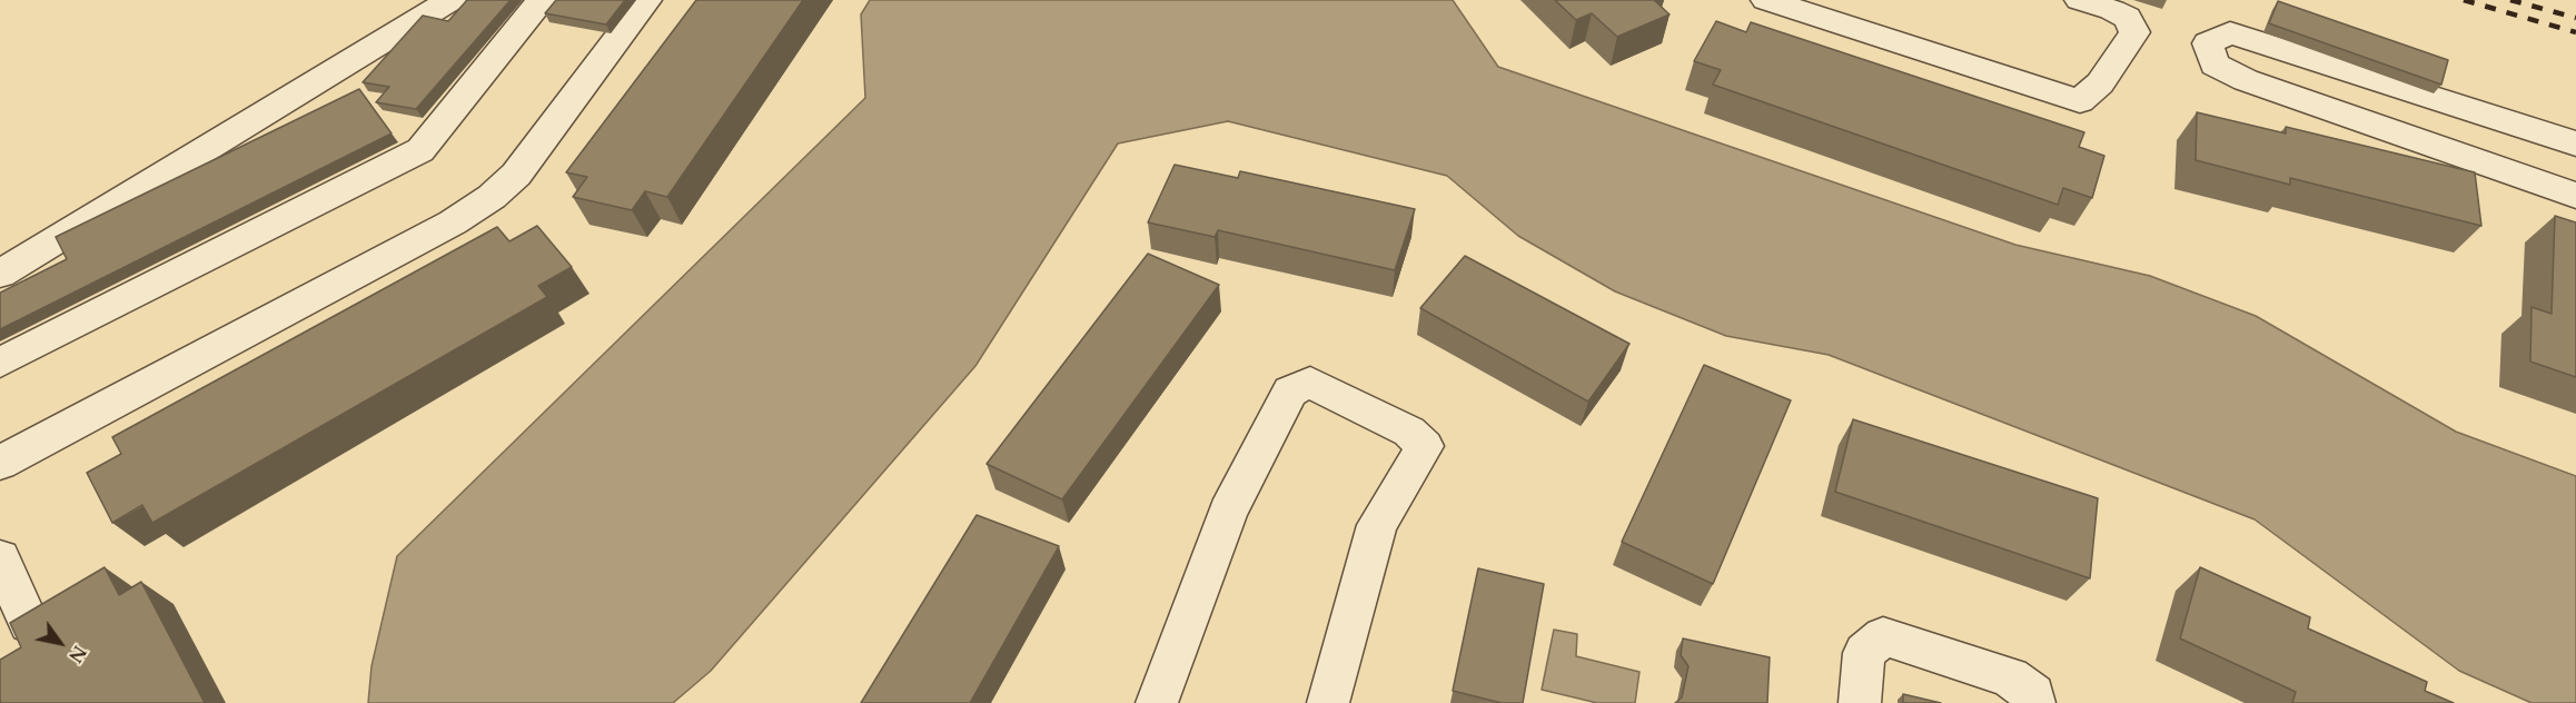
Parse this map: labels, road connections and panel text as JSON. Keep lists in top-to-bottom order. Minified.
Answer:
{"north":"bottom right"}
